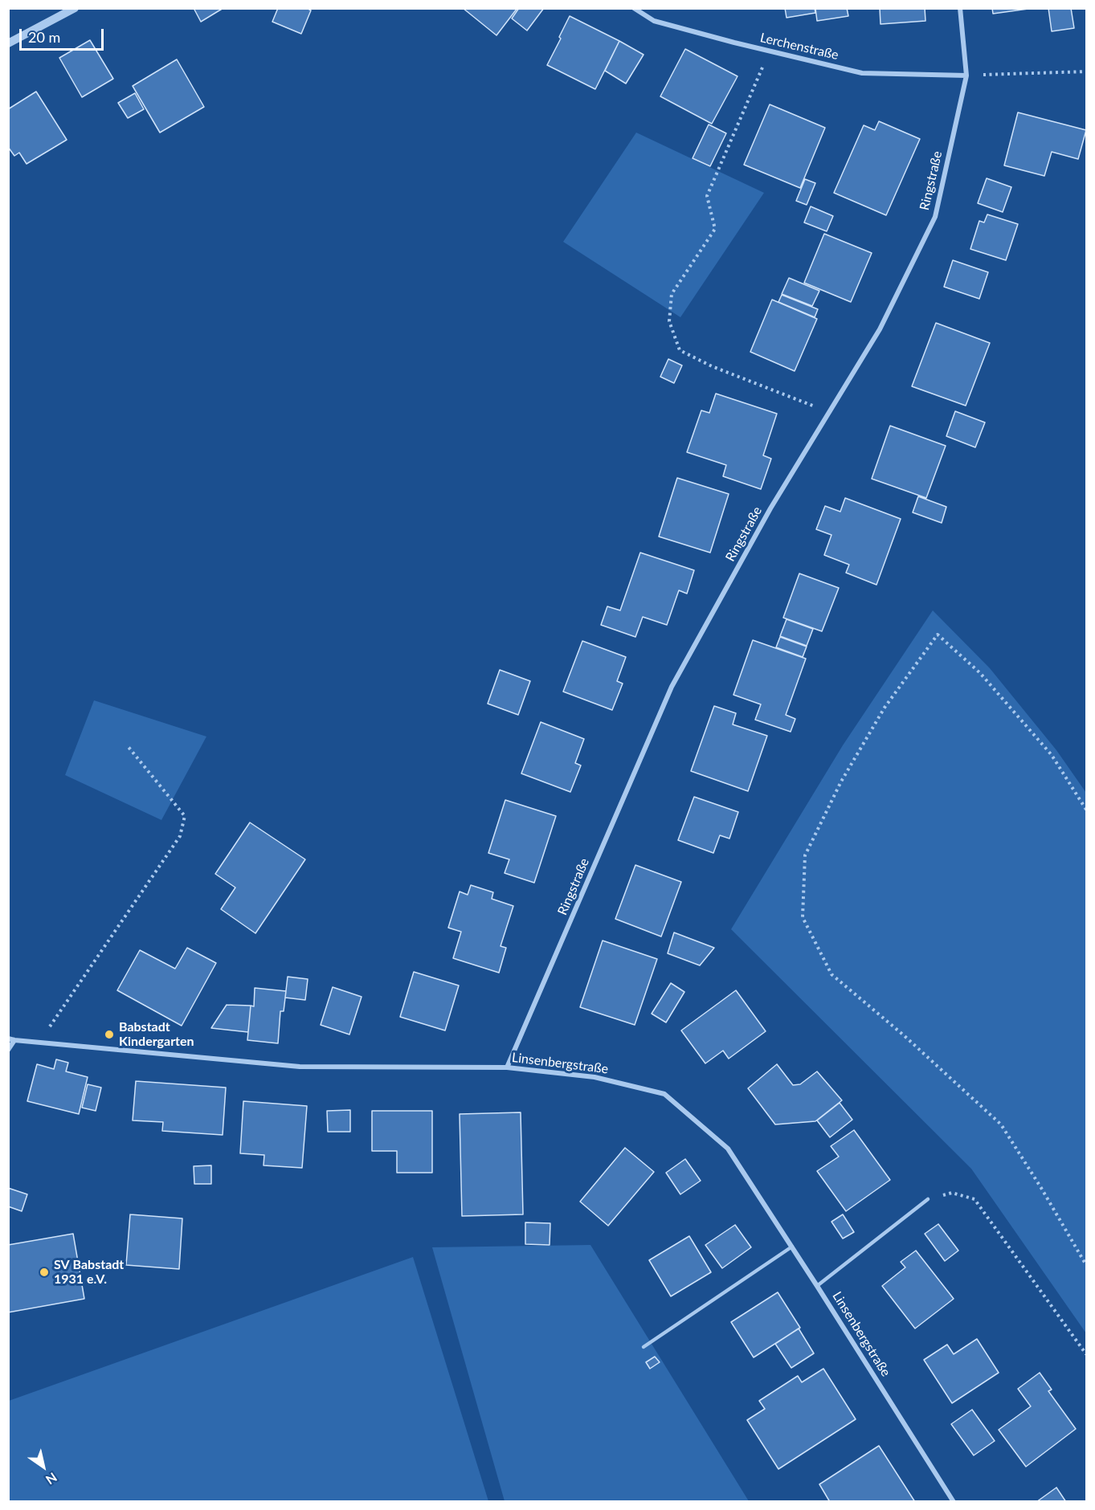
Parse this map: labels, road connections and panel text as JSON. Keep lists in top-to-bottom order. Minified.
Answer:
{"streets":{"street":["Lerchenstraße","Ringstraße","Linsenbergstraße"]},"crossings":[["Lerchenstraße","Ringstraße"],["Ringstraße","Linsenbergstraße"]],"places":["Babstadt Kindergarten","SV Babstadt 1931 e.V."],"scale_bar":"20 m","north":"bottom right"}
